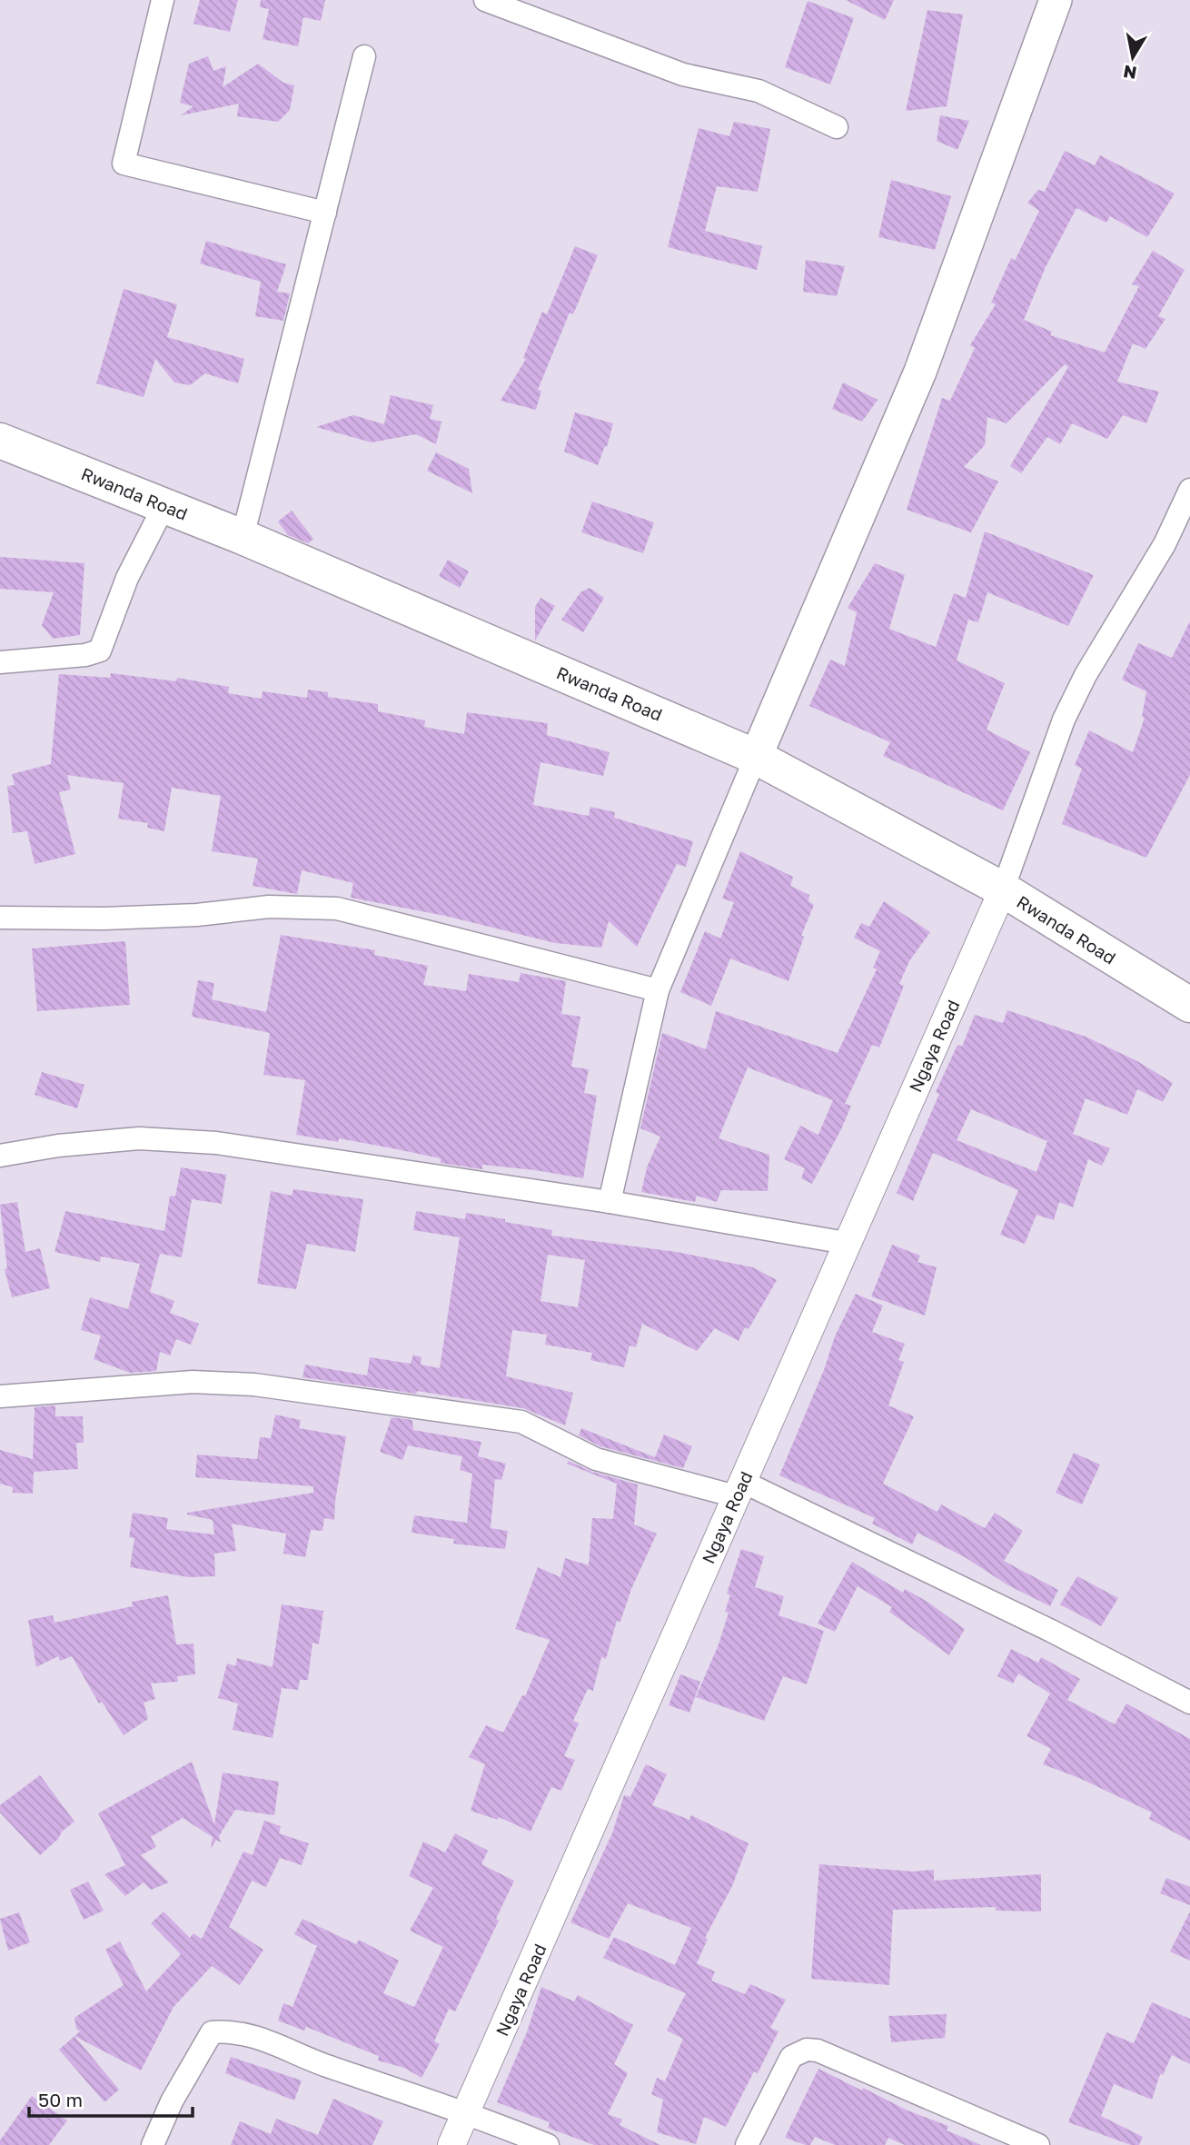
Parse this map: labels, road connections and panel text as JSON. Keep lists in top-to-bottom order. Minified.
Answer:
{"streets":{"highway":["Rwanda Road"],"street":["Ngaya Road"]},"crossings":[["Rwanda Road","Ngaya Road"]],"scale_bar":"50 m","north":"bottom"}
